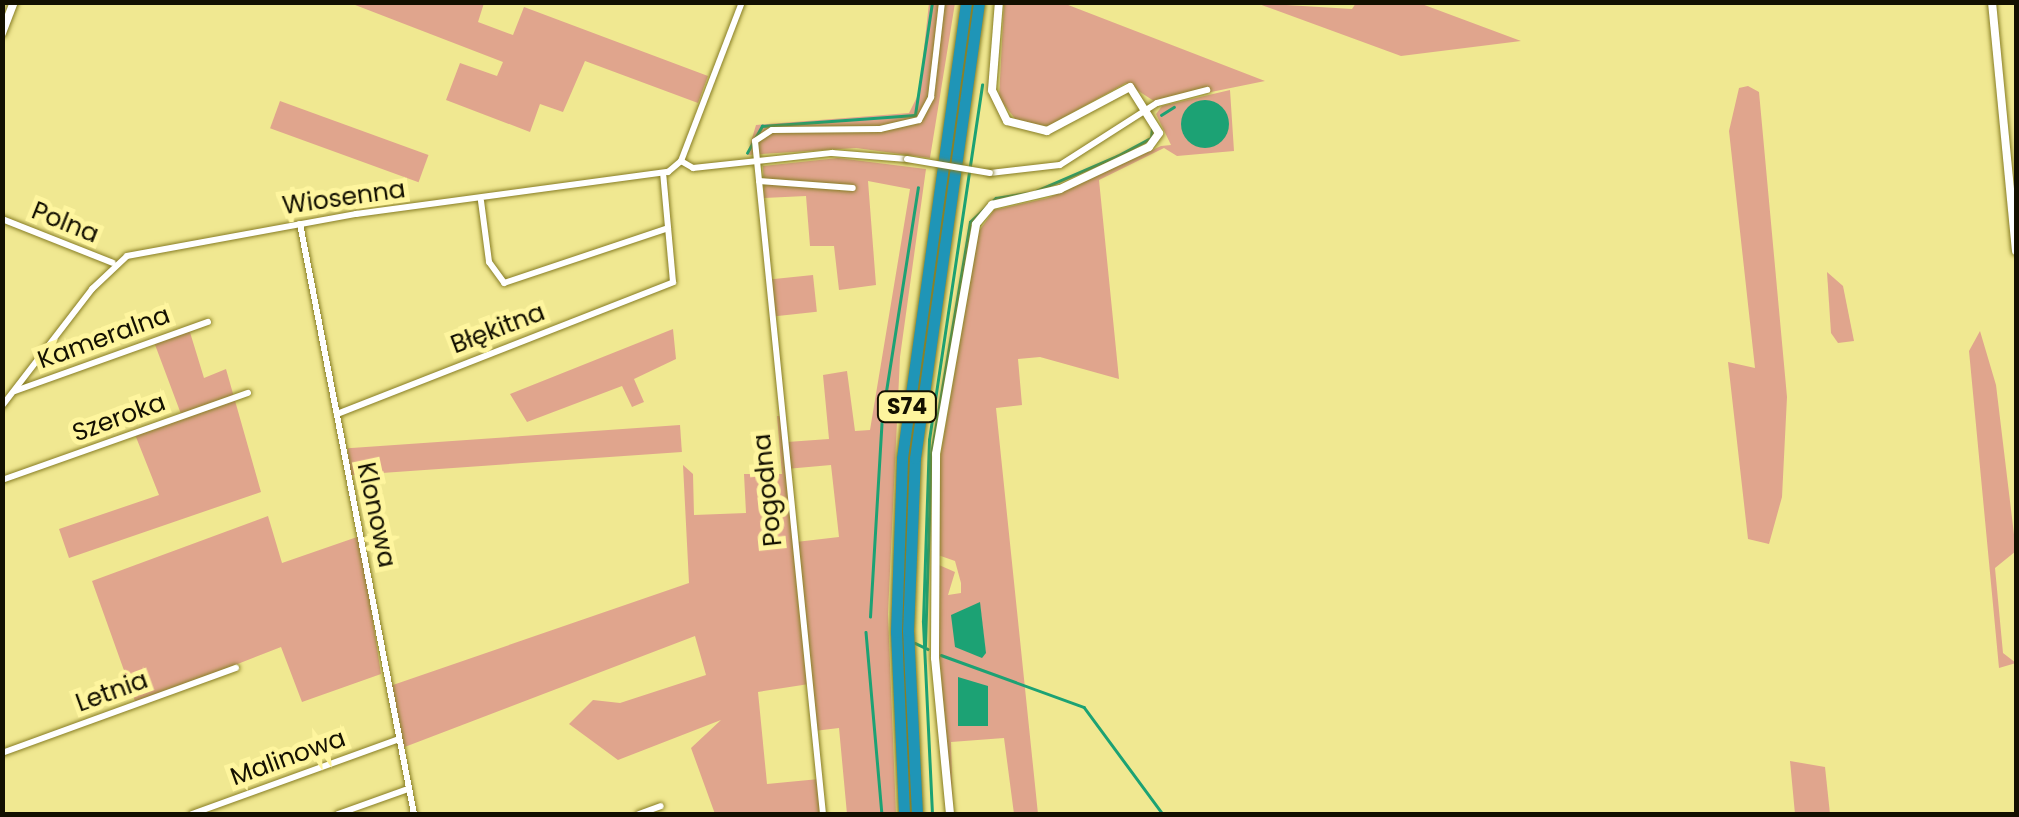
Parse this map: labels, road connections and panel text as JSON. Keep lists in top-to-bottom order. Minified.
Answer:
{"streets":{"highway":["S74"],"street":["Wiosenna","Polna","Błękitna","Kameralna","Szeroka","Pogodna","Klonowa","Letnia","Malinowa"]},"crossings":[["Wiosenna","Polna"],["Wiosenna","Klonowa"],["Błękitna","Klonowa"],["Klonowa","Malinowa"]]}
